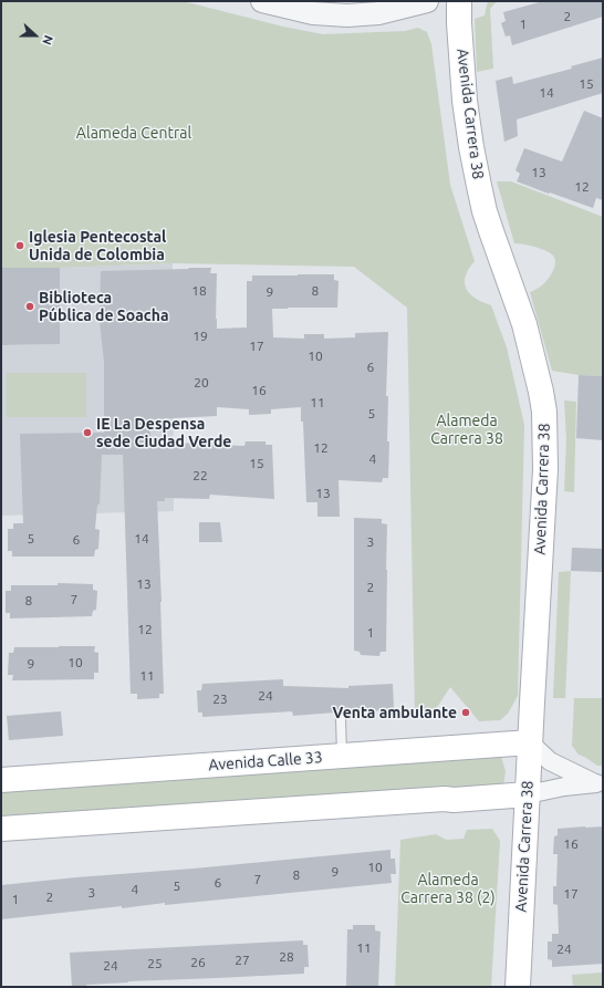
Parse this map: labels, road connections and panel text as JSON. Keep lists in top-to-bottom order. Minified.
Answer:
{"streets":{"main road":["Avenida Carrera 38","Avenida Calle 33"]},"crossings":[["Avenida Carrera 38","Avenida Calle 33"]],"parks":["Alameda Central","Alameda Carrera 38","Alameda Carrera 38 (2)"],"places":["Iglesia Pentecostal Unida de Colombia","Biblioteca Pública de Soacha","IE La Despensa sede Ciudad Verde","Venta ambulante"],"house_numbers":["2","1","15","14","13","12","18","8","9","19","17","10","6","20","16","11","5","12","4","15","22","13","5","14","6","3","13","2","7","8","12","1","10","9","11","24","23","16","10","9","8","7","6","5","4","3","17","2","1","11","24","28","27","26","25","24"],"north":"right"}
